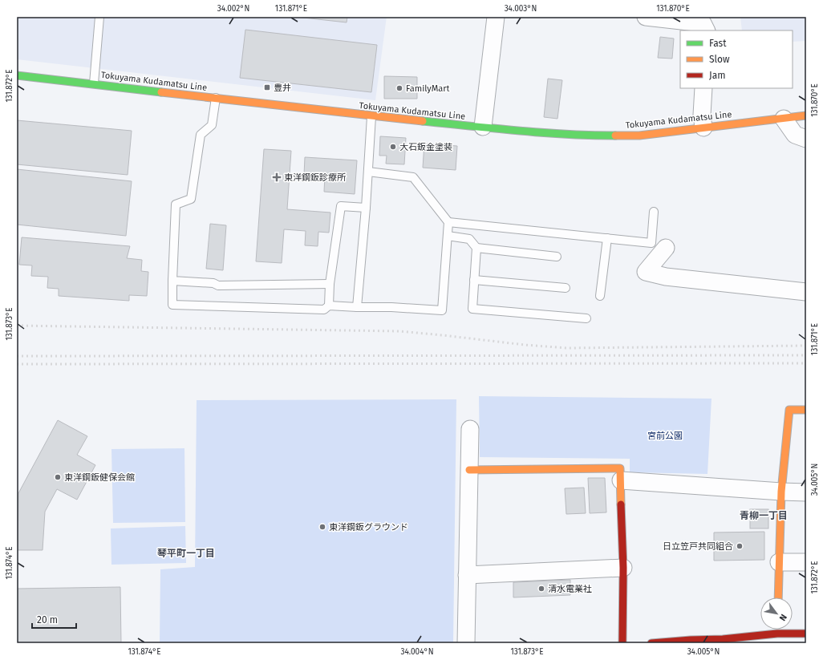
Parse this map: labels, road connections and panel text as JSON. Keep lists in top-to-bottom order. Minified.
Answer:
{"streets":{"main road":["Tokuyama Kudamatsu Line"]},"districts":["青柳一丁目","琴平町一丁目"],"parks":["宮前公園"],"places":{"transit":["豊井"],"other":["FamilyMart","大石鈑金塗装","東洋鋼鈑健保会館","東洋鋼鈑グラウンド","日立笠戸共同組合","清水電業社"],"health":["東洋鋼鈑診療所"]},"legend":["Fast","Slow","Jam"],"scale_bar":"20 m","north":"bottom right","coordinates":["34.002°N","131.871°E","34.003°N","131.870°E","131.872°E","131.873°E","34.005°N","131.874°E","34.004°N"]}
